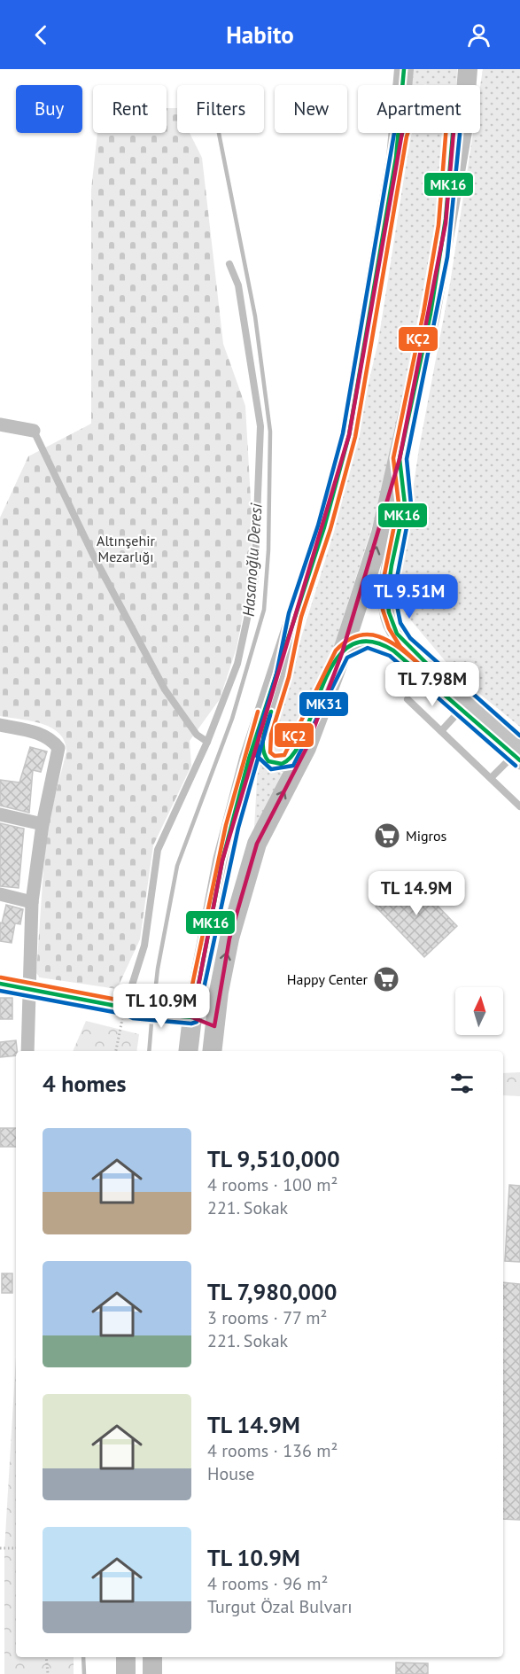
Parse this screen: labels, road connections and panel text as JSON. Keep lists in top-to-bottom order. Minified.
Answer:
{"water":["Hasanoğlu Deresi"],"parks":["Altınşehir Mezarlığı"],"places":{"supermarket":["Migros","Happy Center"]},"lines":["transit line MK16","transit line MK31","transit line KÇ2"],"north":"top","page":{"header":"Habito","chip":["Buy","Rent","Filters","New","Apartment"],"price":["TL 9.51M","TL 7.98M","TL 14.9M","TL 10.9M"],"heading":"4 homes","list":[{"name":"TL 9,510,000","note":"4 rooms · 100 m² · 221. Sokak"},{"name":"TL 7,980,000","note":"3 rooms · 77 m² · 221. Sokak"},{"name":"TL 14.9M","note":"4 rooms · 136 m² · House"},{"name":"TL 10.9M","note":"4 rooms · 96 m² · Turgut Özal Bulvarı"}]}}
